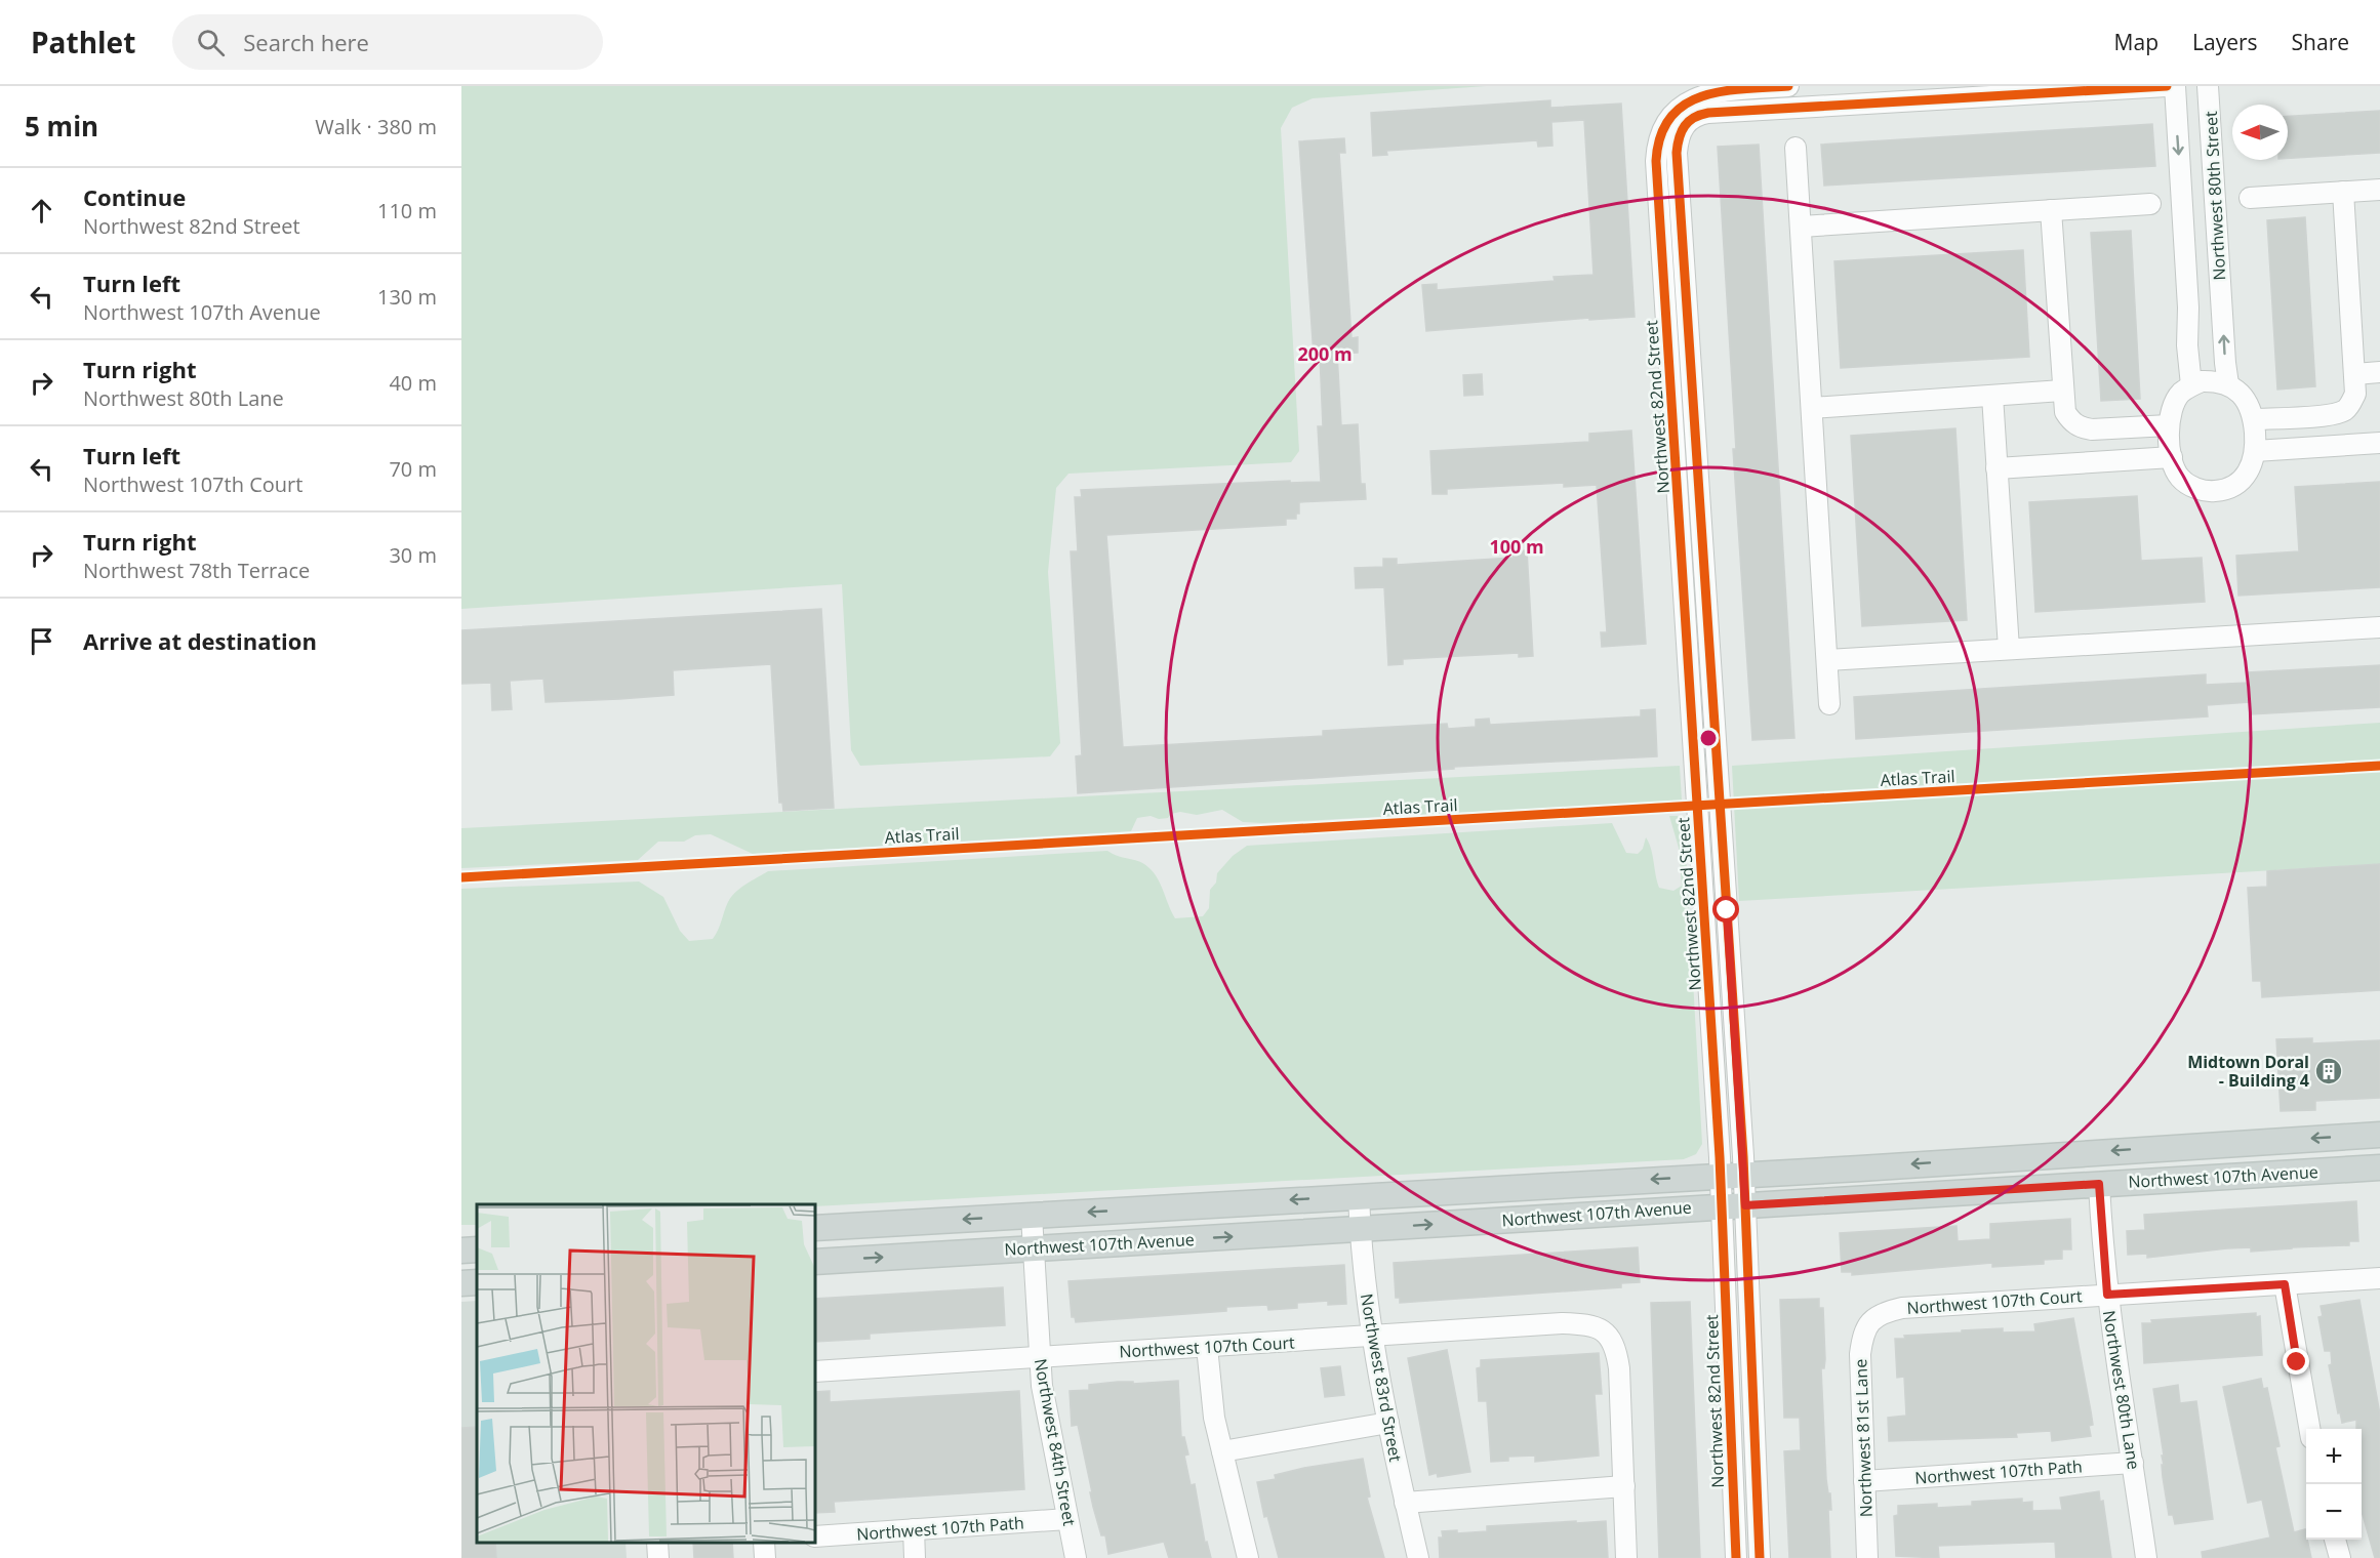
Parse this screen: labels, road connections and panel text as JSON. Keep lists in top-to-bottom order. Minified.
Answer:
{"streets":{"main road":["Northwest 107th Avenue"],"street":["Northwest 80th Street","Northwest 82nd Street","Northwest 107th Court","Northwest 83rd Street","Northwest 80th Lane","Northwest 81st Lane","Northwest 84th Street","Northwest 107th Path"],"cycle path":["Atlas Trail"]},"crossings":[["Northwest 82nd Street","Northwest 107th Avenue"],["Northwest 107th Avenue","Northwest 83rd Street"],["Northwest 107th Avenue","Northwest 80th Lane"],["Northwest 107th Avenue","Northwest 84th Street"],["Northwest 107th Court","Northwest 83rd Street"],["Northwest 107th Court","Northwest 80th Lane"],["Northwest 107th Court","Northwest 81st Lane"],["Northwest 107th Court","Northwest 84th Street"],["Northwest 80th Lane","Northwest 107th Path"],["Northwest 81st Lane","Northwest 107th Path"],["Northwest 84th Street","Northwest 107th Path"]],"places":{"building":["Midtown Doral - Building 4"]},"north":"left","page":{"header":"Pathlet","search":"Search here","nav":["Map","Layers","Share"],"heading":["5 min","Walk · 380 m"],"list":[["Continue","Northwest 82nd Street","110 m"],["Turn left","Northwest 107th Avenue","130 m"],["Turn right","Northwest 80th Lane","40 m"],["Turn left","Northwest 107th Court","70 m"],["Turn right","Northwest 78th Terrace","30 m"],"Arrive at destination"],"map_buttons":["+","−"]},"rings":["200 m","100 m"]}
